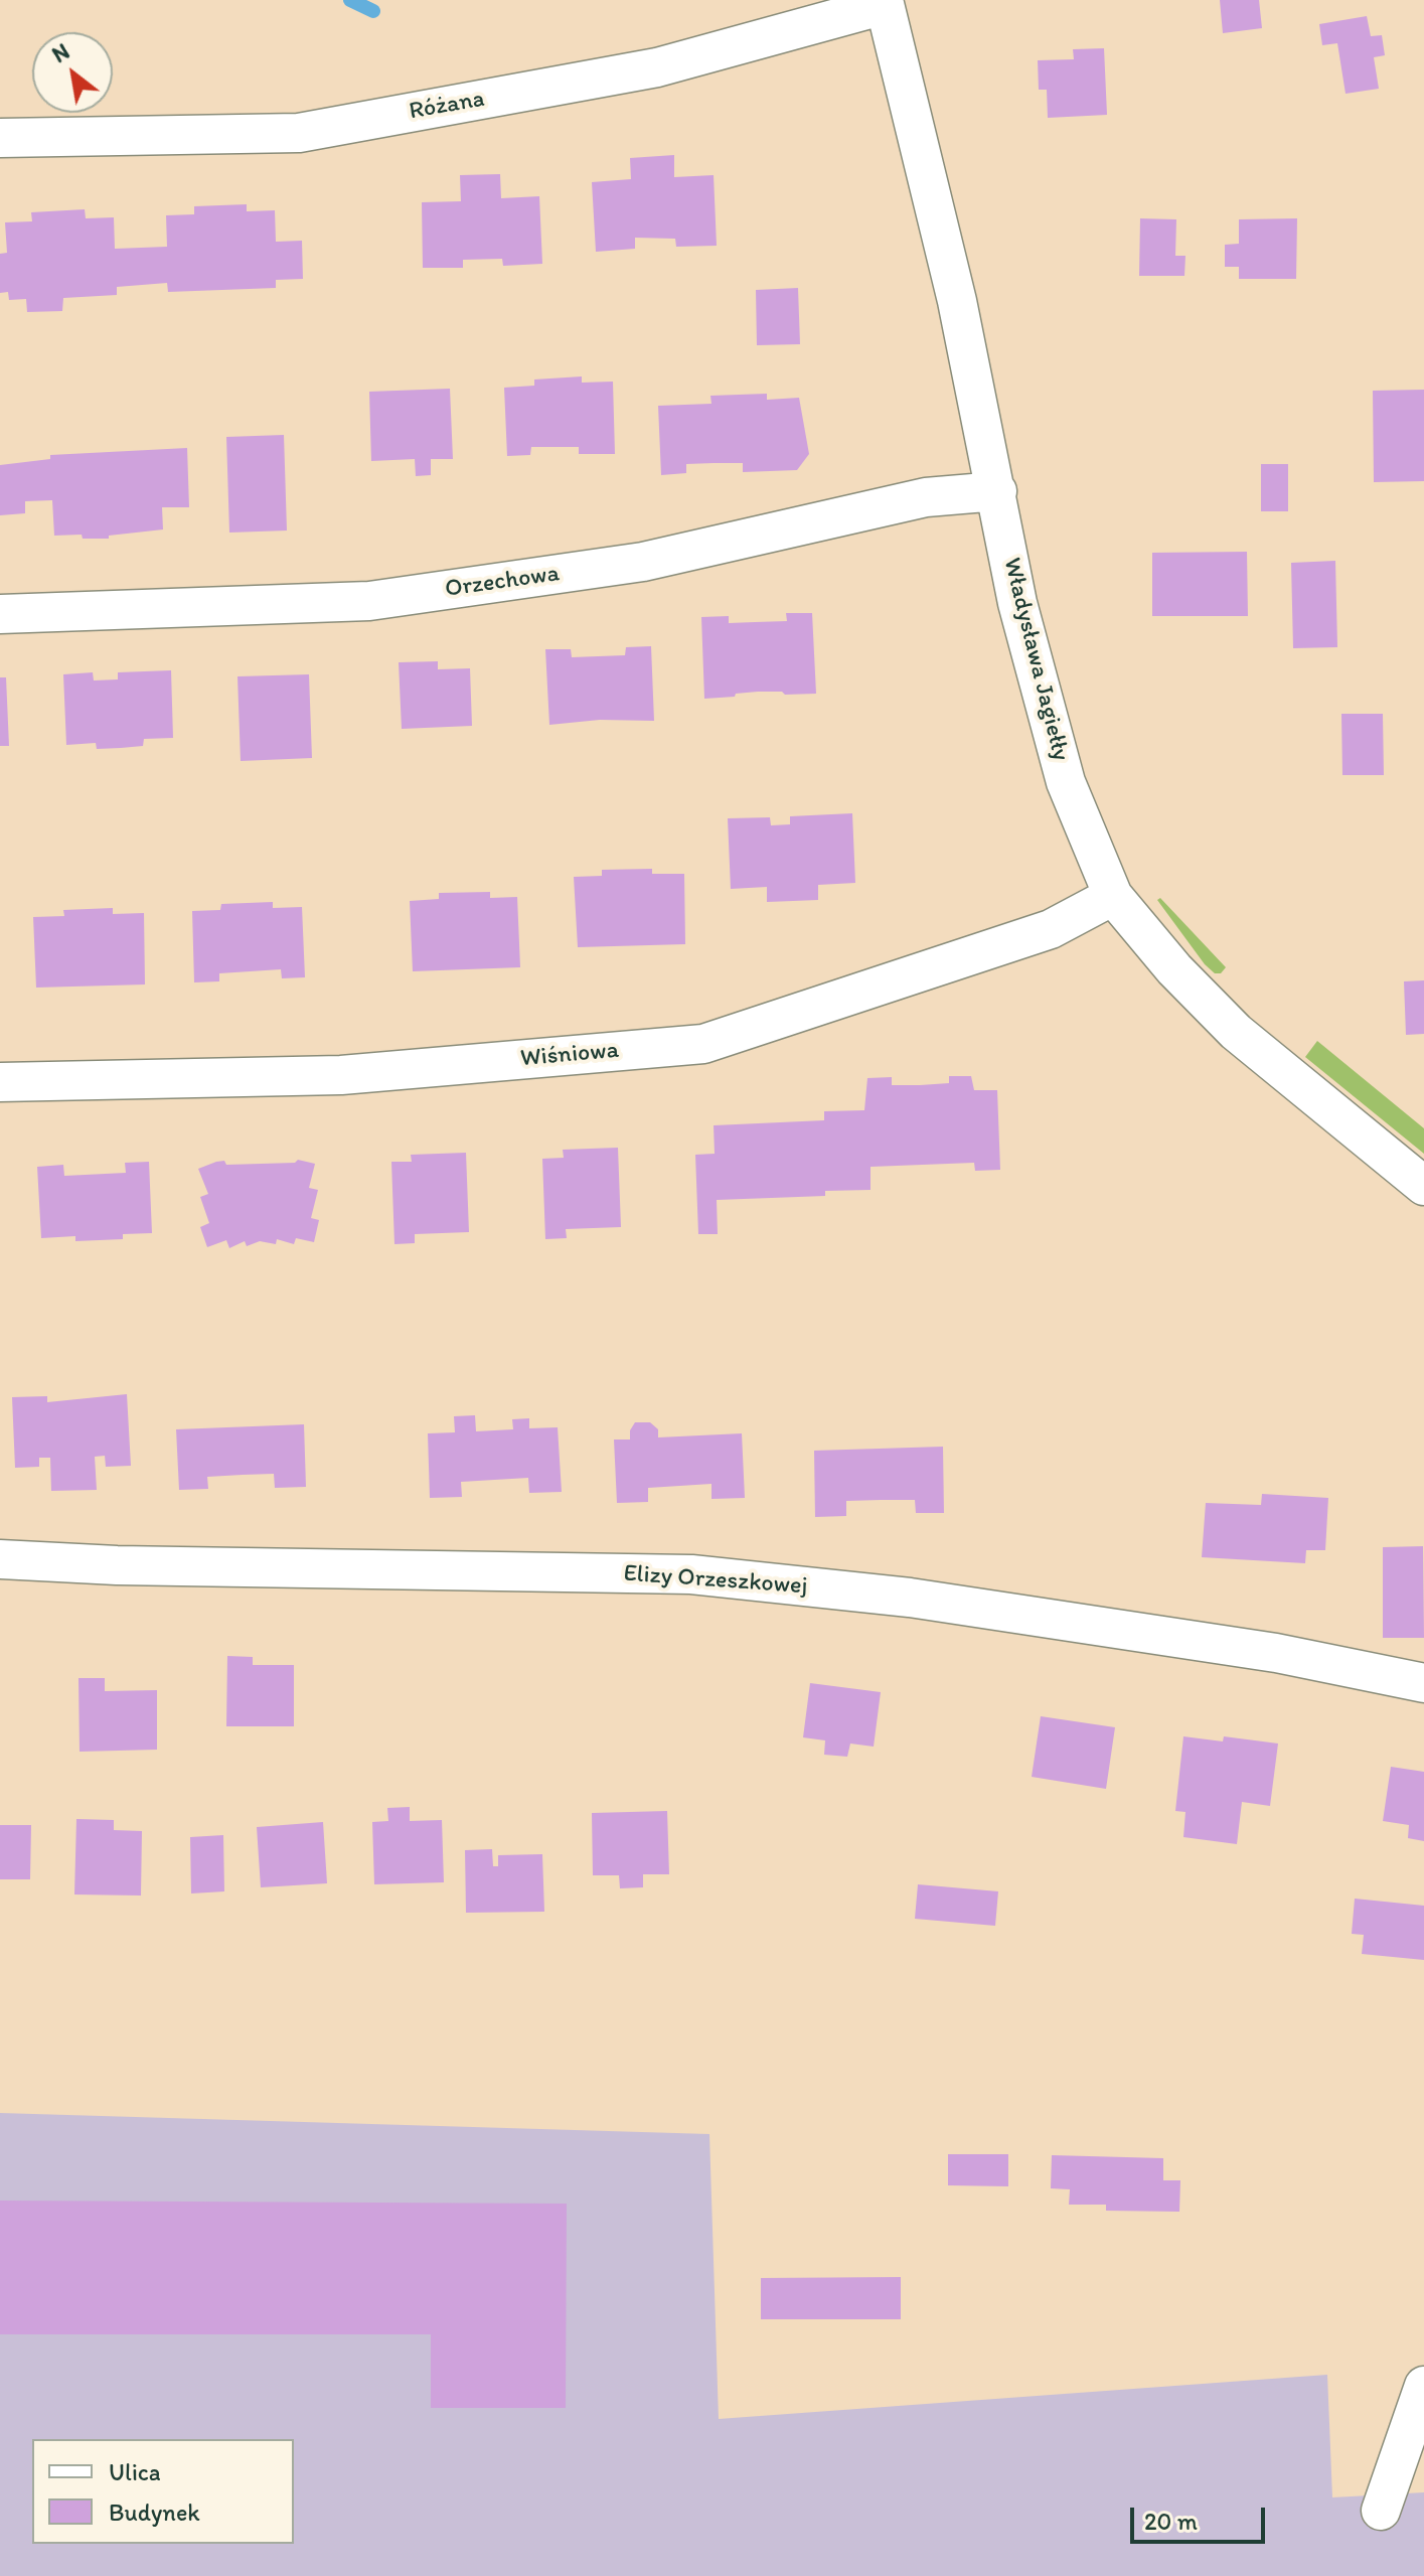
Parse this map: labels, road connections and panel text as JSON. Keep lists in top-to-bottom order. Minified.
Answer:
{"streets":{"street":["Różana","Orzechowa","Władysława Jagiełły","Wiśniowa","Elizy Orzeszkowej"]},"crossings":[["Różana","Władysława Jagiełły"],["Orzechowa","Władysława Jagiełły"],["Władysława Jagiełły","Wiśniowa"]],"legend":["Ulica","Budynek"],"scale_bar":"20 m","north":"top left"}
